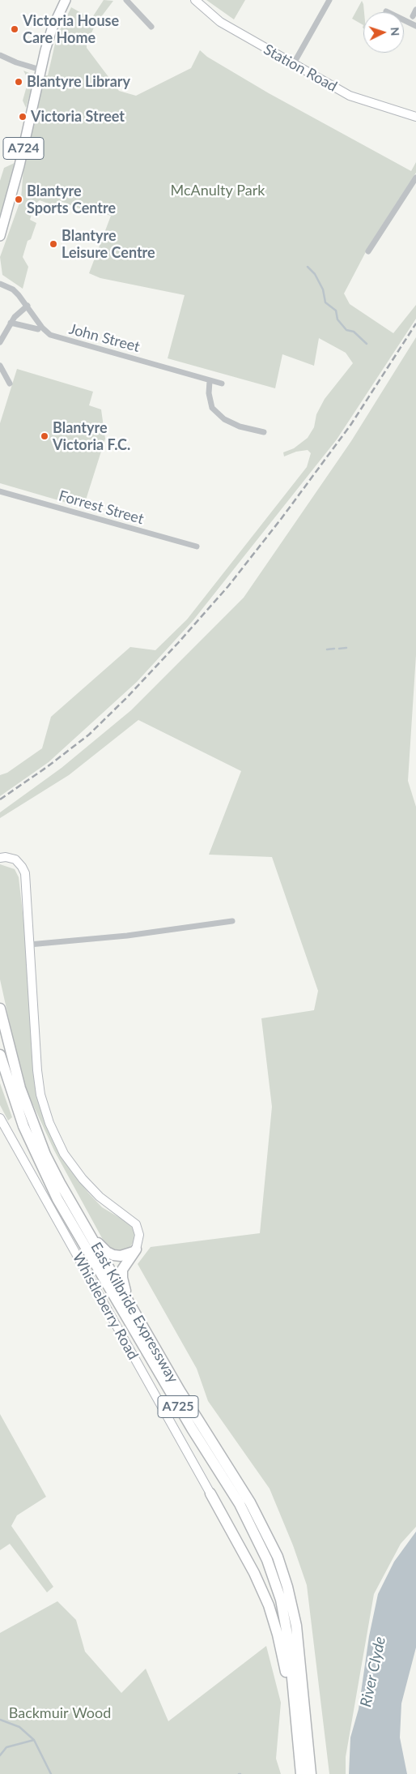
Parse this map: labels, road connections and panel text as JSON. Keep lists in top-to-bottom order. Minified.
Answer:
{"streets":{"highway":["East Kilbride Expressway","A725"],"main road":["A724"],"street":["Station Road","John Street","Forrest Street","Whistleberry Road"]},"water":["River Clyde"],"parks":["McAnulty Park","Backmuir Wood"],"places":["Victoria House Care Home","Blantyre Library","Victoria Street","Blantyre Sports Centre","Blantyre Leisure Centre","Blantyre Victoria F.C."],"north":"right"}
